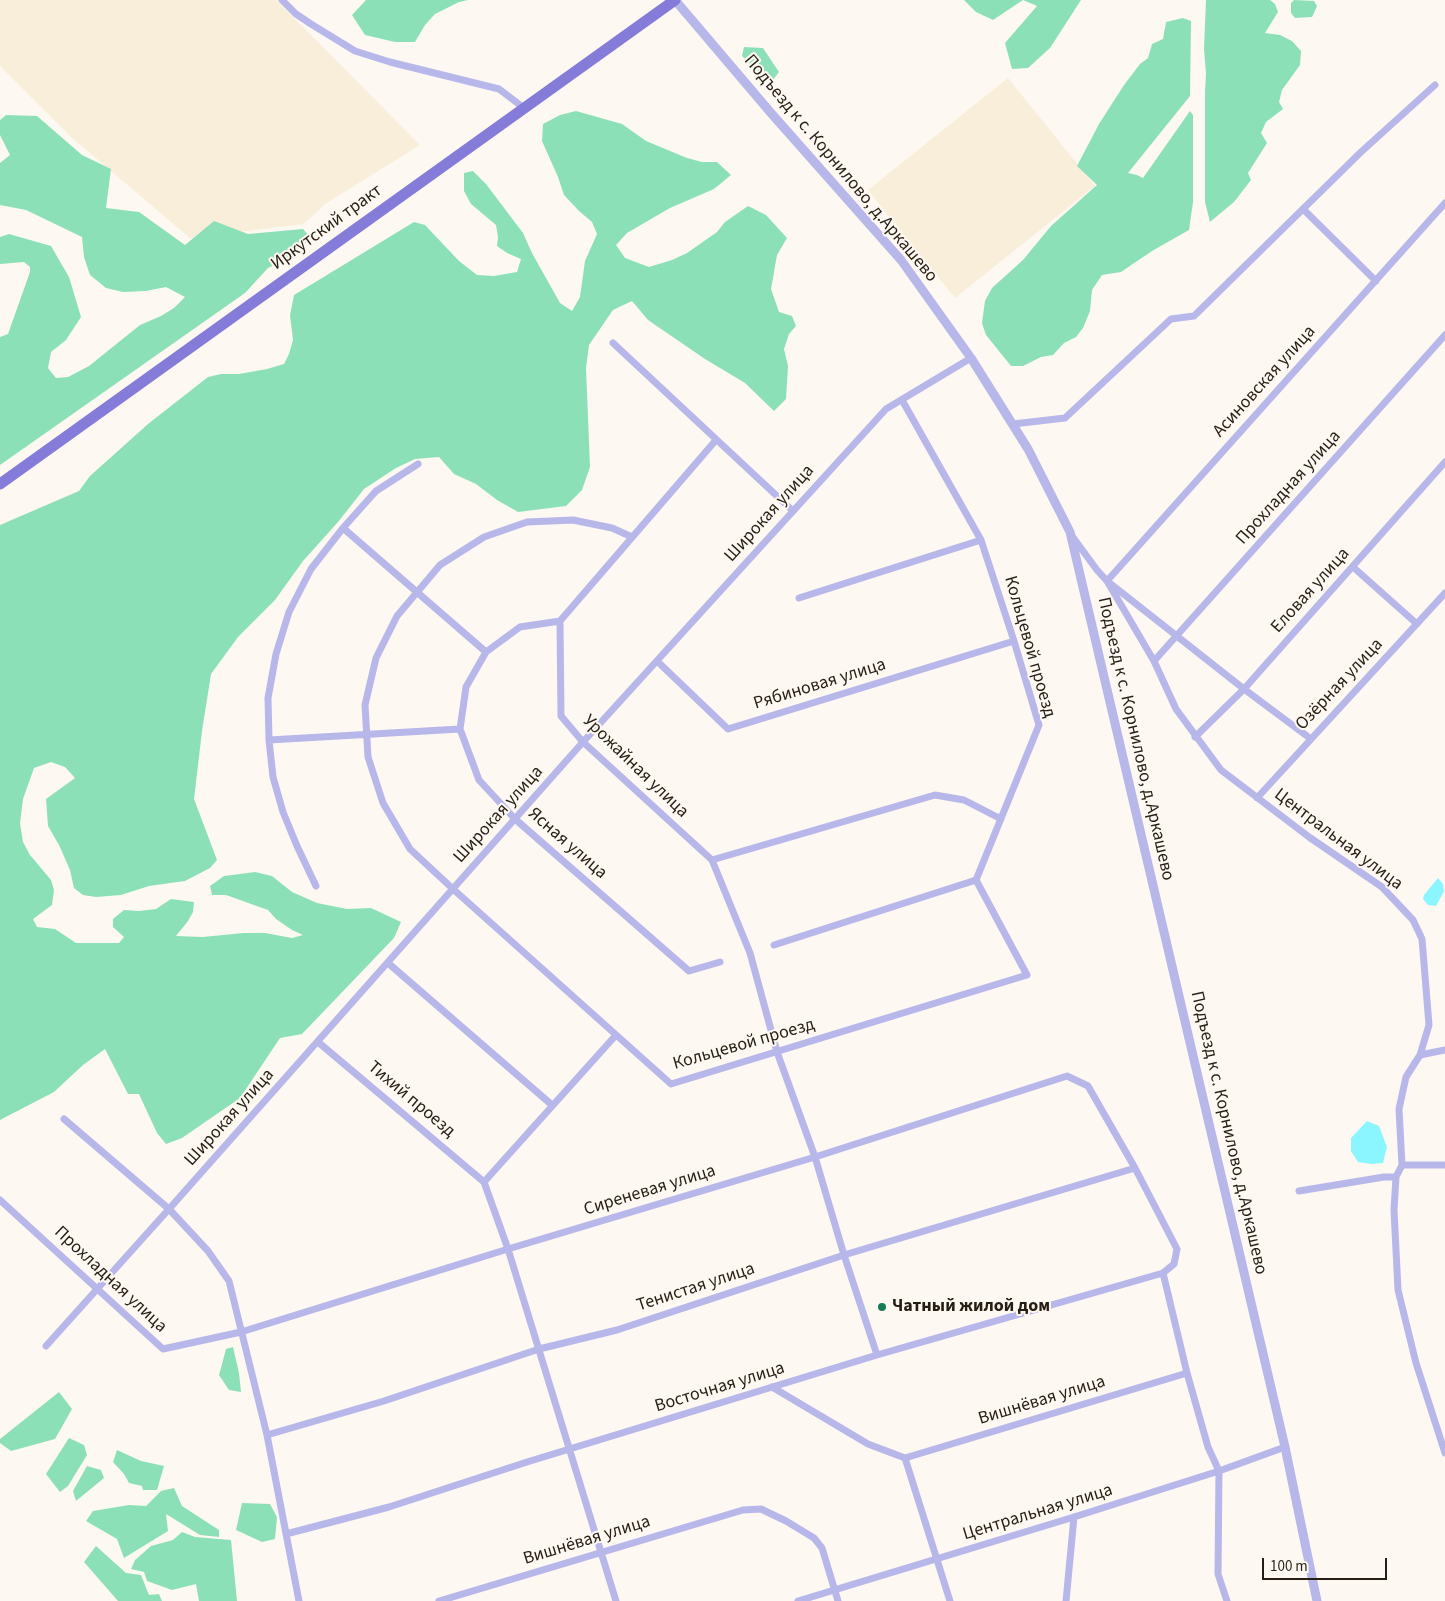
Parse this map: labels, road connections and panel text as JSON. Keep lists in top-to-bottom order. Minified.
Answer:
{"streets":{"main road":["Иркутский тракт"],"street":["Подъезд к с. Корнилово, д.Аркашево","Асиновская улица","Прохладная улица","Широкая улица","Еловая улица","Кольцевой проезд","Рябиновая улица","Озёрная улица","Урожайная улица","Центральная улица","Ясная улица","Тихий проезд","Сиреневая улица","Тенистая улица","Восточная улица","Вишнёвая улица"]},"crossings":[["Подъезд к с. Корнилово, д.Аркашево","Иркутский тракт"],["Подъезд к с. Корнилово, д.Аркашево","Широкая улица"],["Подъезд к с. Корнилово, д.Аркашево","Центральная улица"],["Асиновская улица","Центральная улица"],["Прохладная улица","Широкая улица"],["Прохладная улица","Центральная улица"],["Прохладная улица","Сиреневая улица"],["Широкая улица","Кольцевой проезд"],["Широкая улица","Рябиновая улица"],["Широкая улица","Урожайная улица"],["Широкая улица","Ясная улица"],["Широкая улица","Тихий проезд"],["Еловая улица","Центральная улица"],["Кольцевой проезд","Рябиновая улица"],["Озёрная улица","Центральная улица"],["Урожайная улица","Ясная улица"],["Центральная улица","Вишнёвая улица"],["Сиреневая улица","Тенистая улица"]],"places":["Чатный жилой дом"],"scale_bar":"100 m"}
